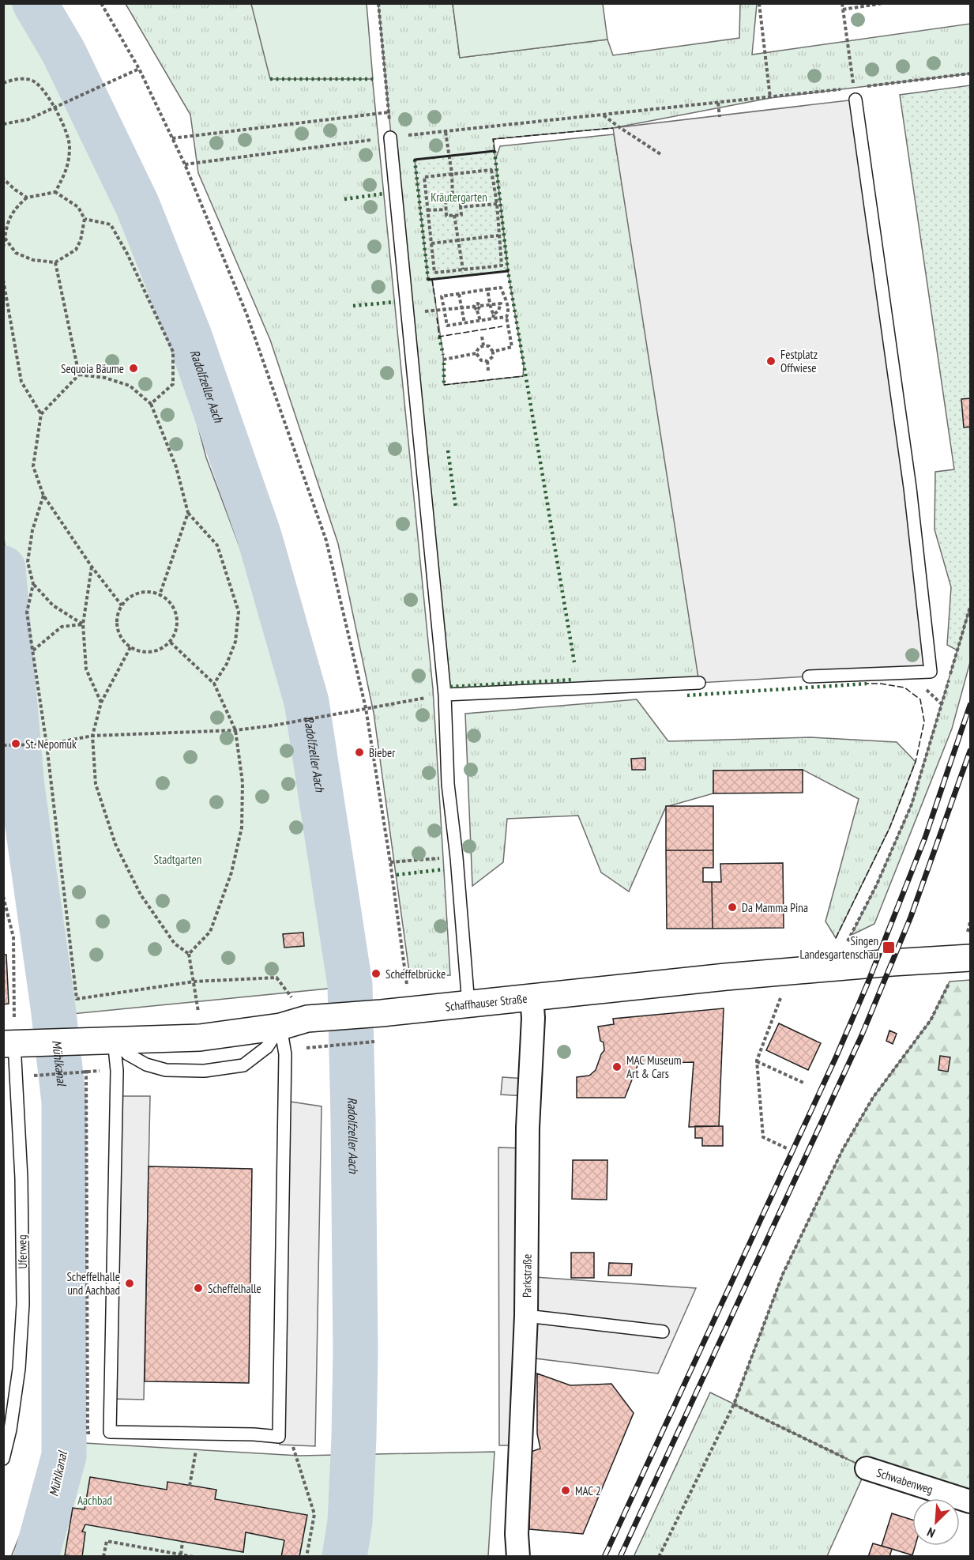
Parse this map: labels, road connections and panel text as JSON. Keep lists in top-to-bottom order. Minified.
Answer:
{"streets":{"main road":["Schaffhauser Straße"],"street":["Parkstraße","Schwabenweg"],"lane":["Uferweg"]},"crossings":[["Schaffhauser Straße","Uferweg"],["Schaffhauser Straße","Parkstraße"]],"water":["Radolfzeller Aach","Mühlkanal"],"parks":["Kräutergarten","Stadtgarten","Aachbad"],"places":{"other":["Festplatz Offwiese","Sequoia Bäume","St. Nepomuk","Bieber","Da Mamma Pina","Scheffelbrücke","MAC Museum Art & Cars","Scheffelhalle und Aachbad","Scheffelhalle","MAC 2"],"transit":["Singen Landesgartenschau"]},"north":"bottom left"}
